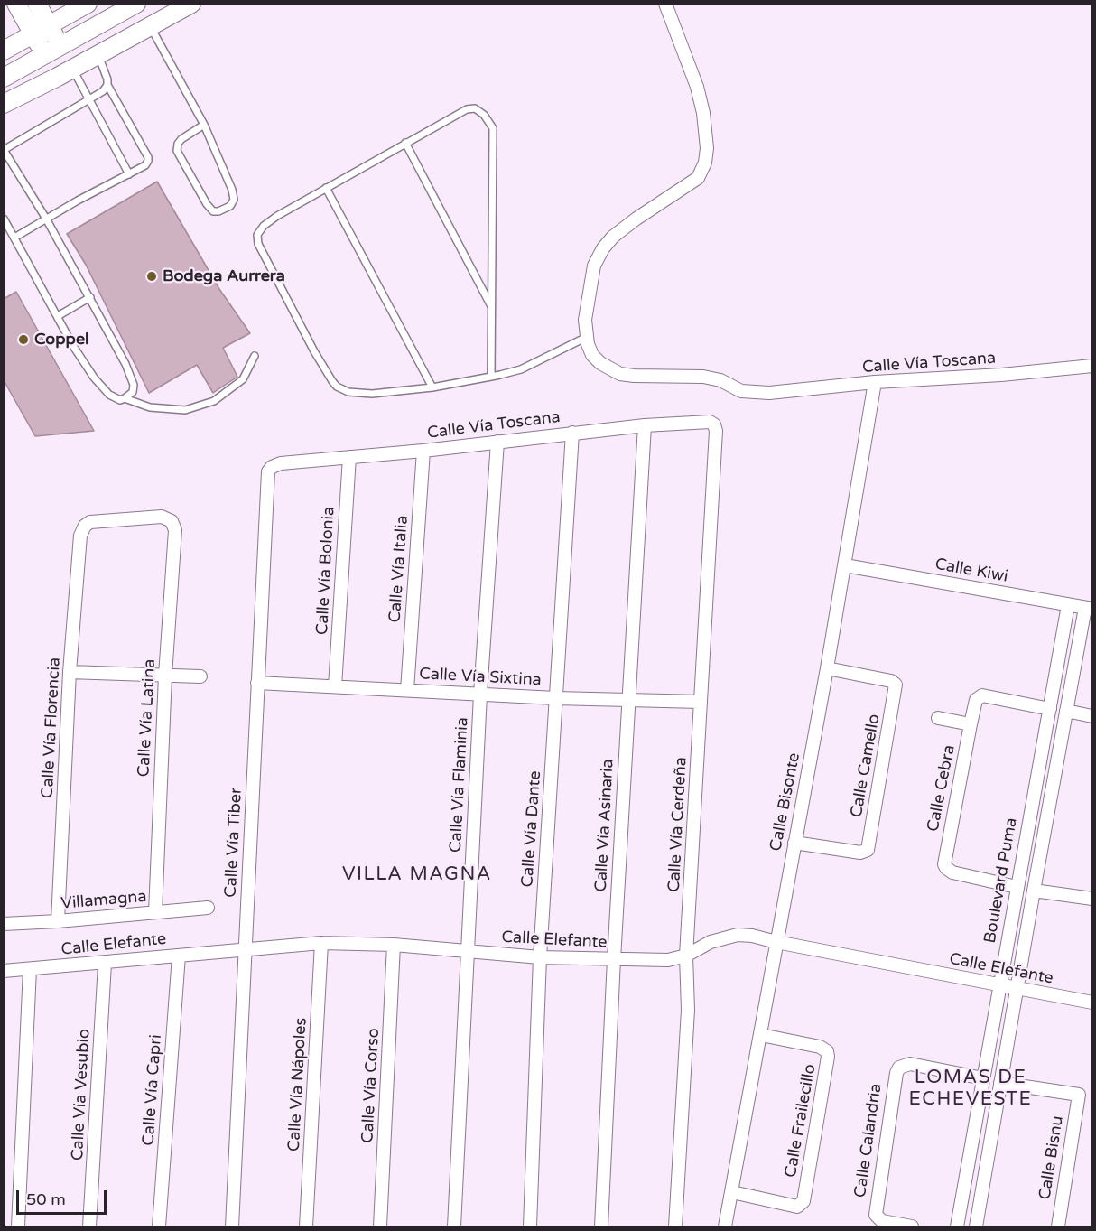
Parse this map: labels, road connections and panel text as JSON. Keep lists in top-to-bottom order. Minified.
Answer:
{"streets":{"street":["Calle Vía Toscana","Calle Vía Italia","Calle Vía Bolonia","Calle Kiwi","Calle Vía Sixtina","Calle Vía Latina","Calle Vía Florencia","Calle Camello","Calle Vía Flaminia","Calle Cebra","Calle Bisonte","Calle Vía Cerdeña","Calle Vía Asinaria","Calle Vía Dante","Calle Vía Tiber","Boulevard Puma","Villamagna","Calle Elefante","Calle Vía Nápoles","Calle Vía Corso","Calle Vía Capri","Calle Vía Vesubio","Calle Frailecillo","Calle Calandria","Calle Bisnu"]},"crossings":[["Calle Vía Toscana","Calle Vía Italia"],["Calle Vía Toscana","Calle Vía Bolonia"],["Calle Vía Toscana","Calle Vía Flaminia"],["Calle Vía Toscana","Calle Bisonte"],["Calle Vía Toscana","Calle Vía Cerdeña"],["Calle Vía Toscana","Calle Vía Asinaria"],["Calle Vía Toscana","Calle Vía Dante"],["Calle Vía Toscana","Calle Vía Tiber"],["Calle Vía Italia","Calle Vía Sixtina"],["Calle Vía Bolonia","Calle Vía Sixtina"],["Calle Kiwi","Calle Bisonte"],["Calle Kiwi","Boulevard Puma"],["Calle Vía Sixtina","Calle Vía Flaminia"],["Calle Vía Sixtina","Calle Vía Cerdeña"],["Calle Vía Sixtina","Calle Vía Asinaria"],["Calle Vía Sixtina","Calle Vía Dante"],["Calle Vía Sixtina","Calle Vía Tiber"],["Calle Vía Latina","Calle Vía Florencia"],["Calle Vía Latina","Villamagna"],["Calle Vía Florencia","Villamagna"],["Calle Camello","Calle Bisonte"],["Calle Vía Flaminia","Calle Elefante"],["Calle Cebra","Boulevard Puma"],["Calle Bisonte","Calle Elefante"],["Calle Bisonte","Calle Frailecillo"],["Calle Vía Cerdeña","Calle Elefante"],["Calle Vía Asinaria","Calle Elefante"],["Calle Vía Dante","Calle Elefante"],["Calle Vía Tiber","Calle Elefante"],["Boulevard Puma","Calle Elefante"],["Boulevard Puma","Calle Calandria"],["Boulevard Puma","Calle Bisnu"],["Calle Elefante","Calle Vía Nápoles"],["Calle Elefante","Calle Vía Corso"],["Calle Elefante","Calle Vía Capri"],["Calle Elefante","Calle Vía Vesubio"]],"districts":["VILLA MAGNA","LOMAS DE ECHEVESTE"],"places":["Bodega Aurrera","Coppel"],"scale_bar":"50 m"}
